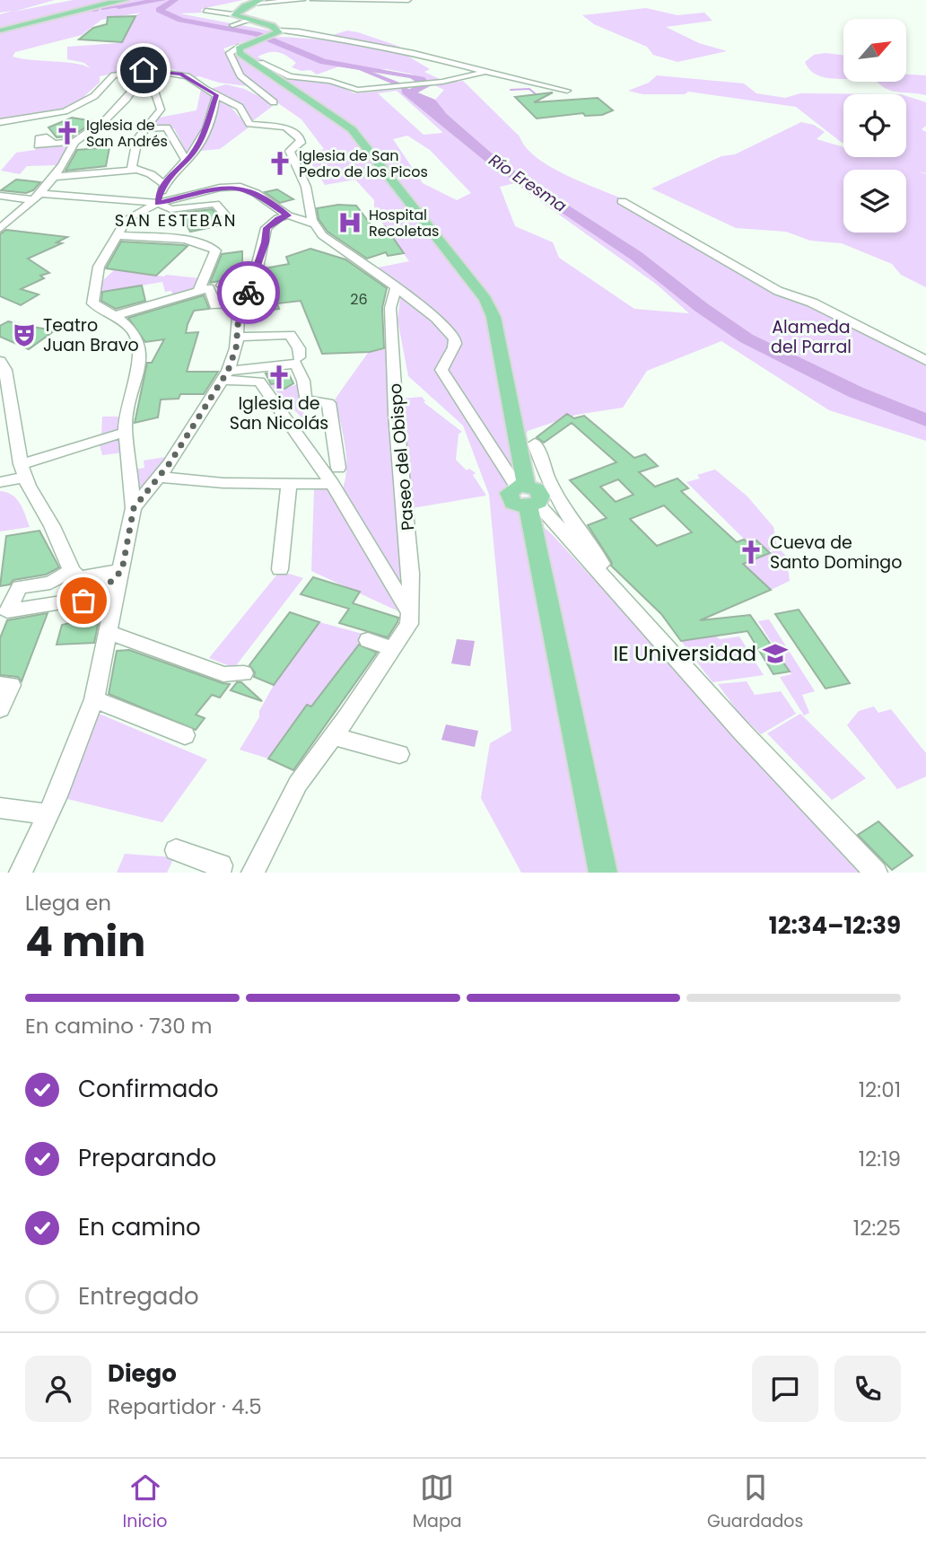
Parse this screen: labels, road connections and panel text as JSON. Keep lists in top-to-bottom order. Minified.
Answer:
{"streets":{"street":["Paseo del Obispo"]},"districts":["SAN ESTEBAN"],"water":["Río Eresma"],"parks":["Alameda del Parral"],"places":{"church":["Iglesia de San Andrés","Iglesia de San Pedro de los Picos","Iglesia de San Nicolás","Cueva de Santo Domingo"],"hospital":["Hospital Recoletas"],"theatre":["Teatro Juan Bravo"],"school or university":["IE Universidad"]},"house_numbers":["26"],"north":"top right","page":{"heading":["4 min","Llega en","12:34–12:39"],"panel":["Diego","Repartidor · 4.5"],"bar":"En camino · 730 m","list":[["Confirmado","12:01"],["Preparando","12:19"],["En camino","12:25"],"Entregado"],"tabs":["Inicio","Mapa","Guardados"]}}
